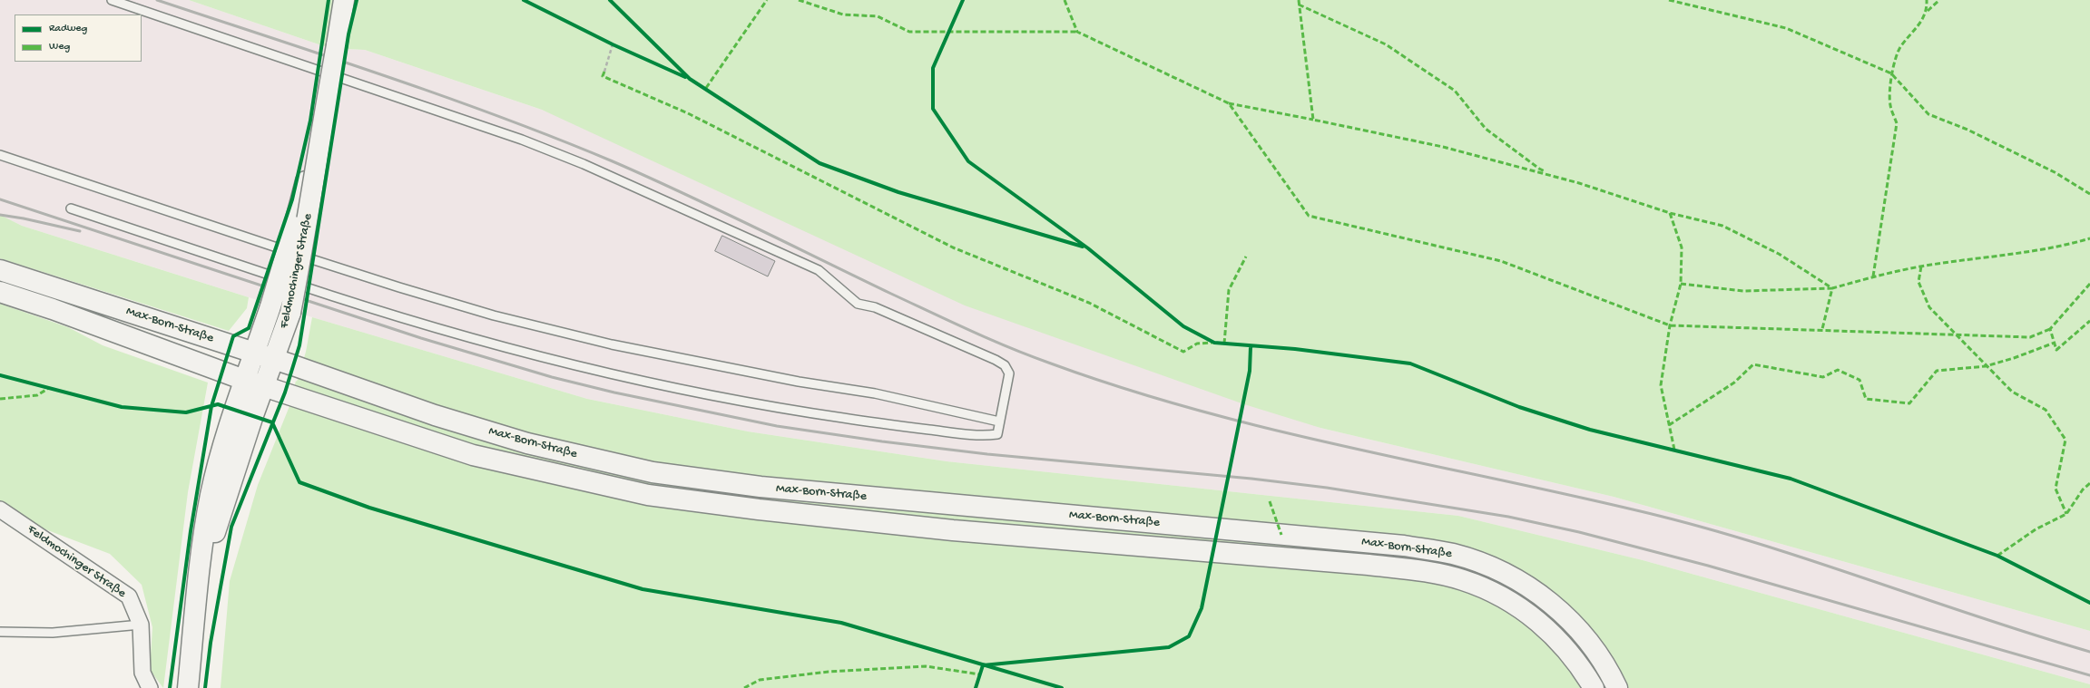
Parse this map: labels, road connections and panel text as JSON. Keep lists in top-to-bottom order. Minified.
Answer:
{"streets":{"main road":["Feldmochinger Straße","Max-Born-Straße"]},"crossings":[["Feldmochinger Straße","Max-Born-Straße"]],"legend":["Radweg","Weg"]}
